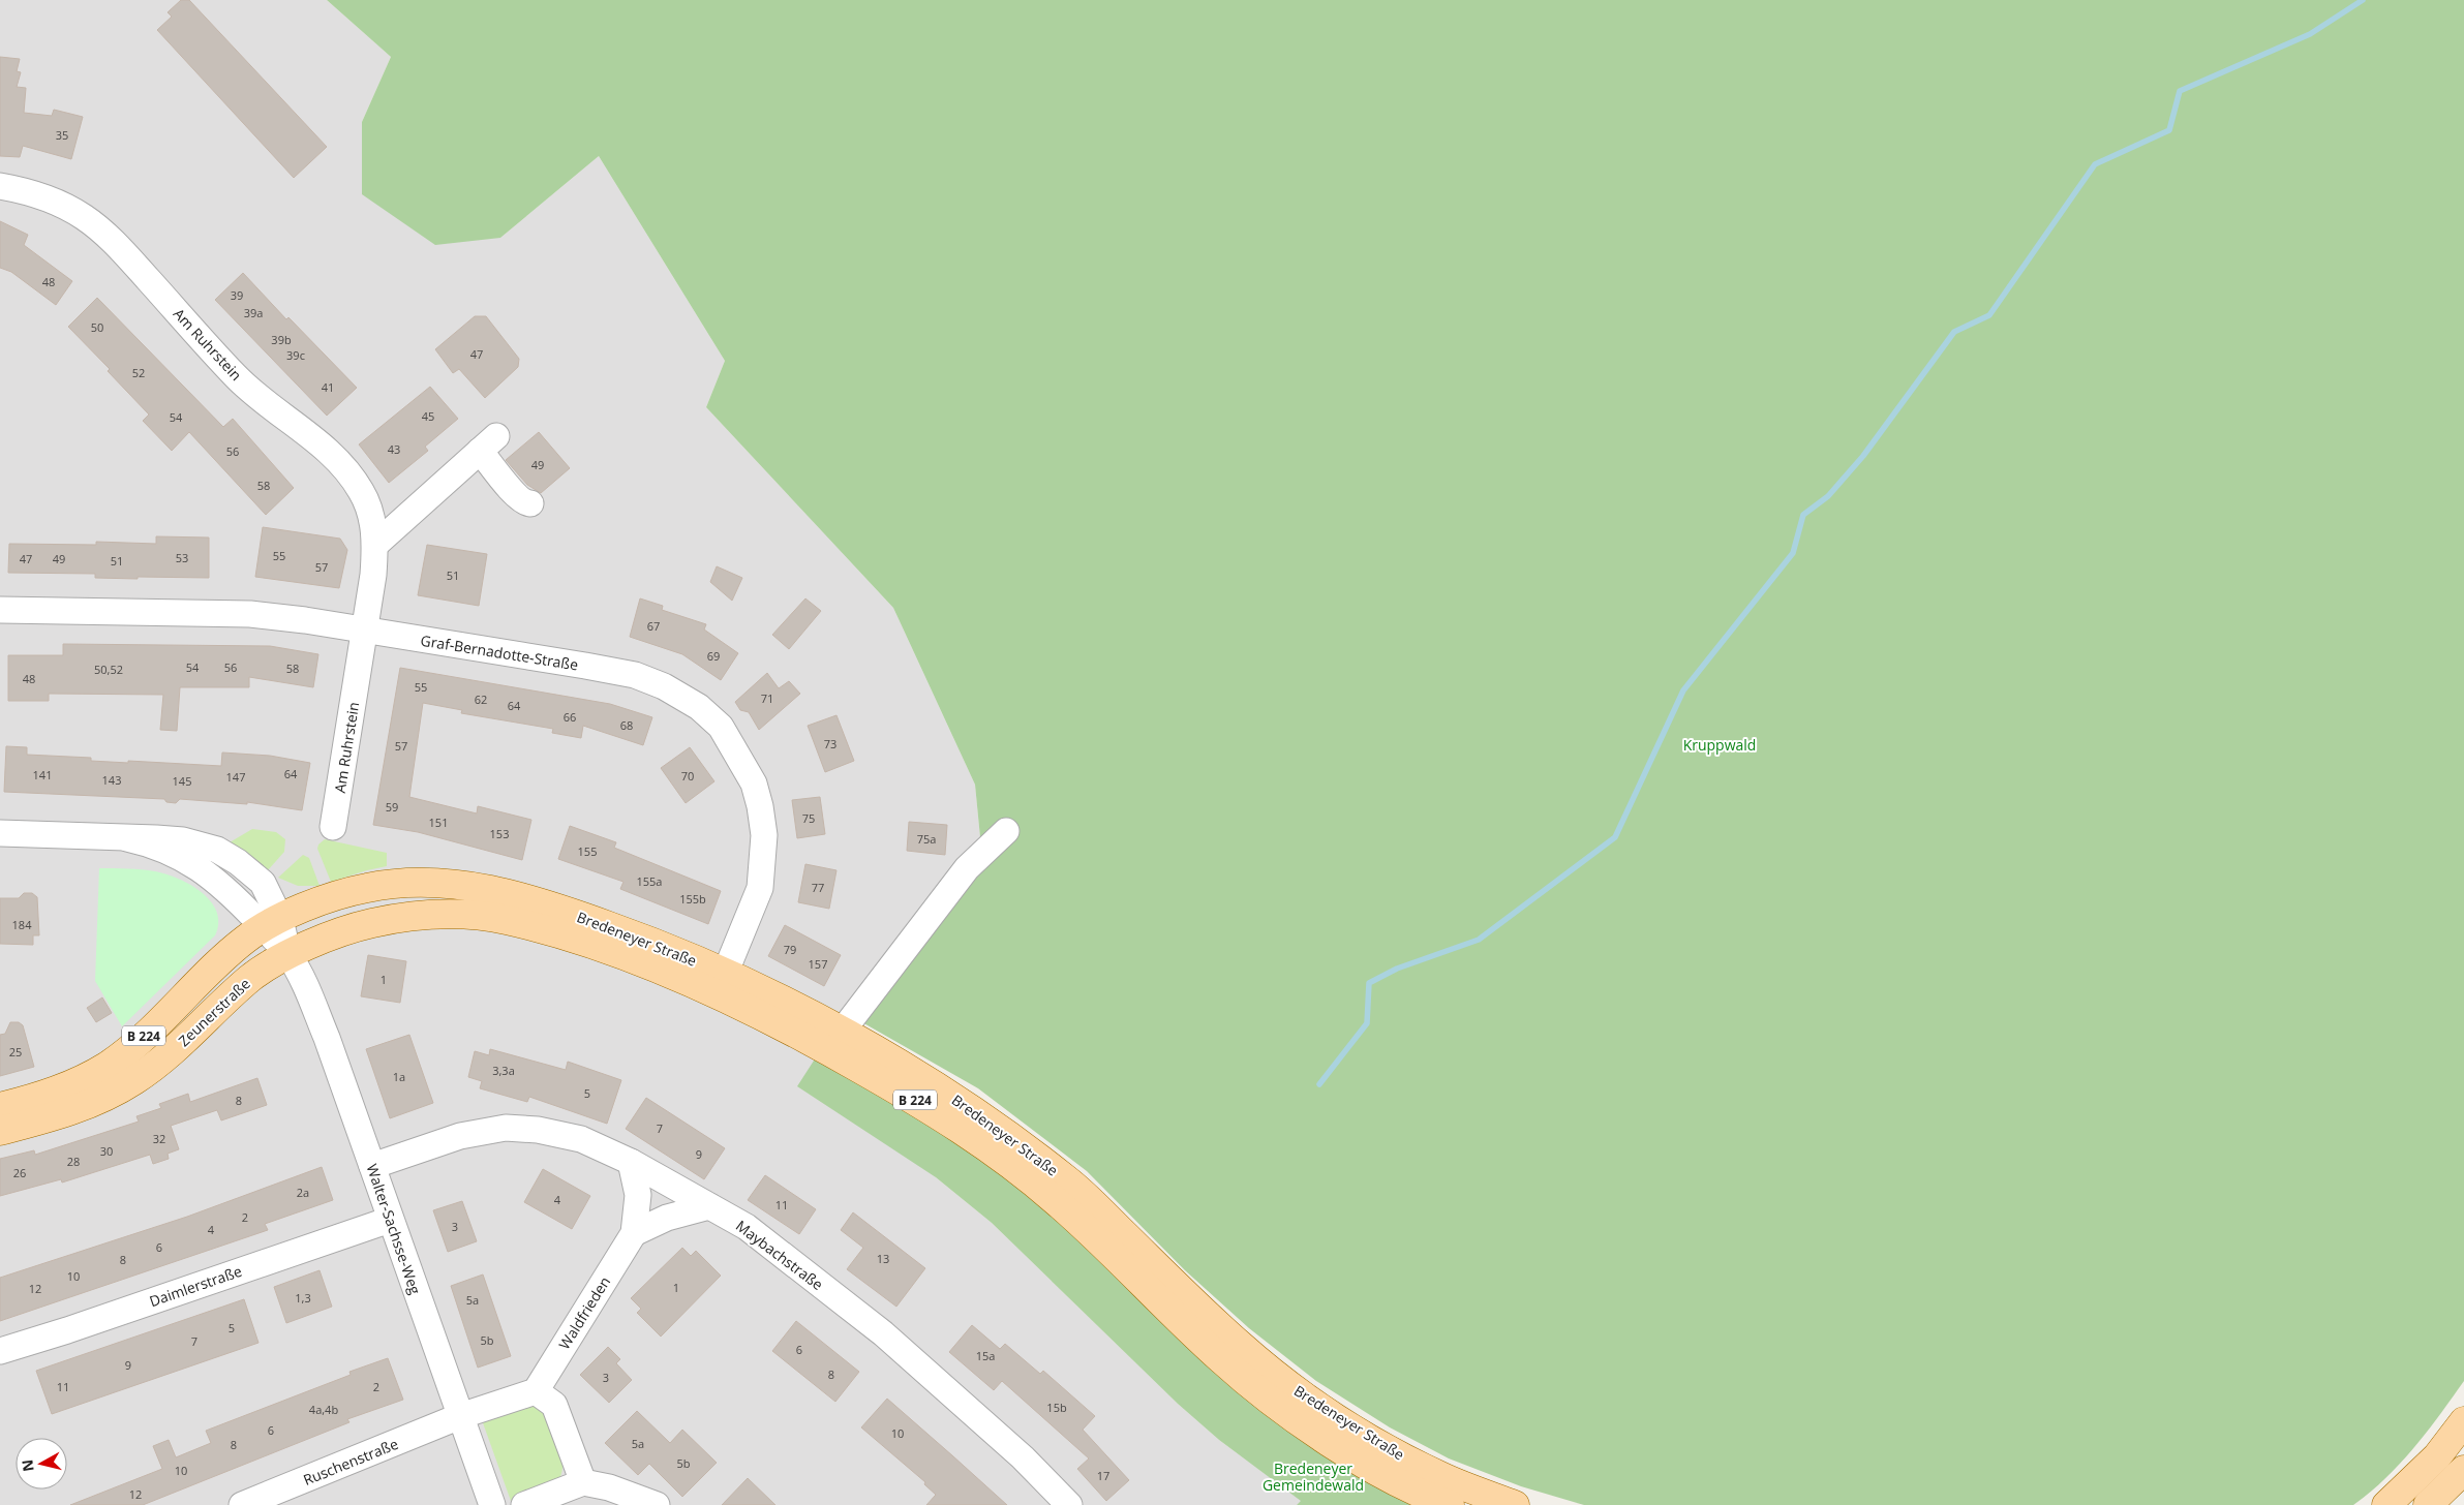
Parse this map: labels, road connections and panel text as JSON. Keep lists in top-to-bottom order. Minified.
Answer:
{"streets":{"main road":["Bredeneyer Straße","Zeunerstraße","B 224"],"street":["Am Ruhrstein","Graf-Bernadotte-Straße","Walter-Sachsse-Weg","Maybachstraße","Daimlerstraße","Waldfrieden","Ruschenstraße"]},"crossings":[["Am Ruhrstein","Graf-Bernadotte-Straße"],["Graf-Bernadotte-Straße","Bredeneyer Straße"],["Bredeneyer Straße","Zeunerstraße"],["Bredeneyer Straße","B 224"],["Bredeneyer Straße","Walter-Sachsse-Weg"],["Zeunerstraße","Walter-Sachsse-Weg"],["Walter-Sachsse-Weg","Maybachstraße"],["Walter-Sachsse-Weg","Daimlerstraße"],["Walter-Sachsse-Weg","Ruschenstraße"],["Maybachstraße","Waldfrieden"]],"parks":["Kruppwald","Bredeneyer Gemeindewald"],"house_numbers":["35","48","39","39a","50","39b","47","39c","52","41","45","54","43","56","49","58","55","53","47","49","51","57","51","67","69","54","56","58","50,52","48","55","71","62","64","66","68","73","57","64","141","70","147","143","145","59","75","151","153","75a","155","155a","77","155b","184","79","157","1","25","3,3a","1a","5","8","7","32","30","9","28","26","2a","4","11","2","3","4","6","13","8","10","1","12","1,3","5a","5","5b","7","6","15a","9","8","3","11","2","15b","4a,4b","6","10","5a","8","5b","10","17","12"],"north":"left"}
